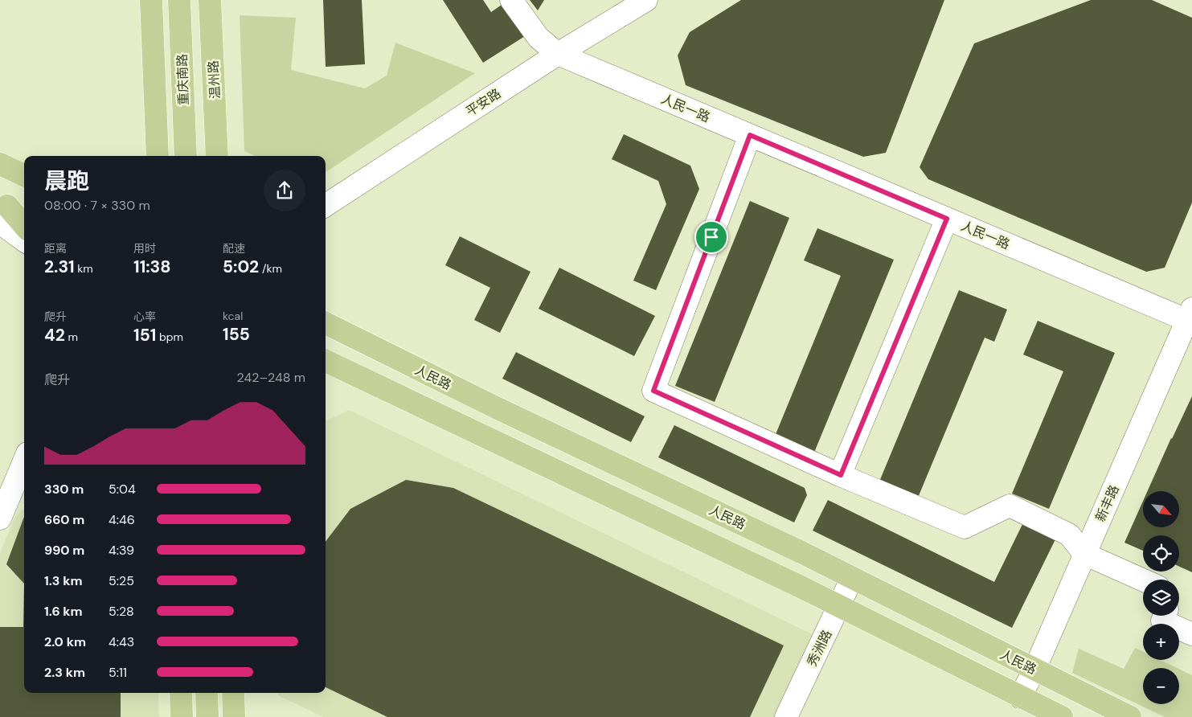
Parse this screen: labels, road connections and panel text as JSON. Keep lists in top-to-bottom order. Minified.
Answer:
{"streets":{"main road":["重庆南路","温州路","人民路"],"street":["平安路","人民一路","新丰路","秀洲路"]},"crossings":[["平安路","人民一路"],["人民一路","新丰路"],["人民路","新丰路"],["人民路","秀洲路"]],"north":"bottom right","page":{"heading":["晨跑","08:00 · 7 × 330 m"],"stats":[["距离","2.31 km"],["用时","11:38"],["配速","5:02 /km"],["爬升","42 m"],["心率","151 bpm"],["kcal","155"]],"chart":["爬升","242–248 m"],"list":[{"name":"330 m","note":"5:04"},{"name":"660 m","note":"4:46"},{"name":"990 m","note":"4:39"},{"name":"1.3 km","note":"5:25"},{"name":"1.6 km","note":"5:28"},{"name":"2.0 km","note":"4:43"},{"name":"2.3 km","note":"5:11"}],"map_buttons":["+","−"]}}
